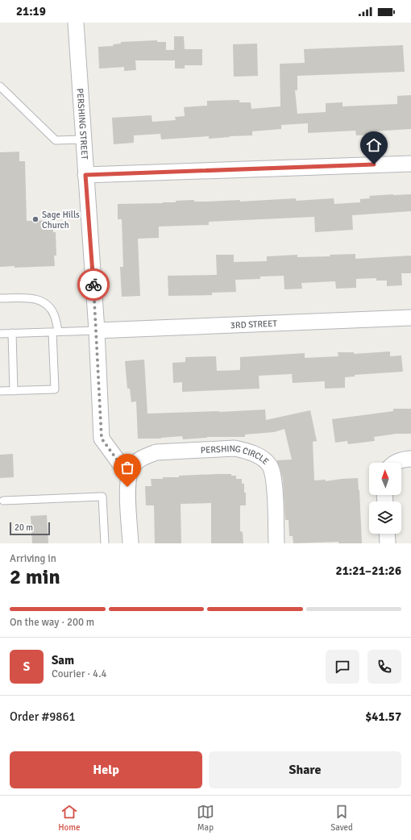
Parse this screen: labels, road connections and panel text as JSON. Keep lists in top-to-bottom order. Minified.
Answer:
{"streets":{"street":["PERSHING STREET","3RD STREET","PERSHING CIRCLE"]},"crossings":[["PERSHING STREET","3RD STREET"],["PERSHING STREET","PERSHING CIRCLE"]],"places":["Sage Hills Church"],"scale_bar":"20 m","north":"top","page":{"status":"21:19","scale":"20 m","heading":["2 min","Arriving in","21:21–21:26"],"panel":["Sam","Courier · 4.4","Order #9861","$41.57"],"bar":"On the way · 200 m","round":"S","buttons":["Help","Share"],"tabs":["Home","Map","Saved"]}}
